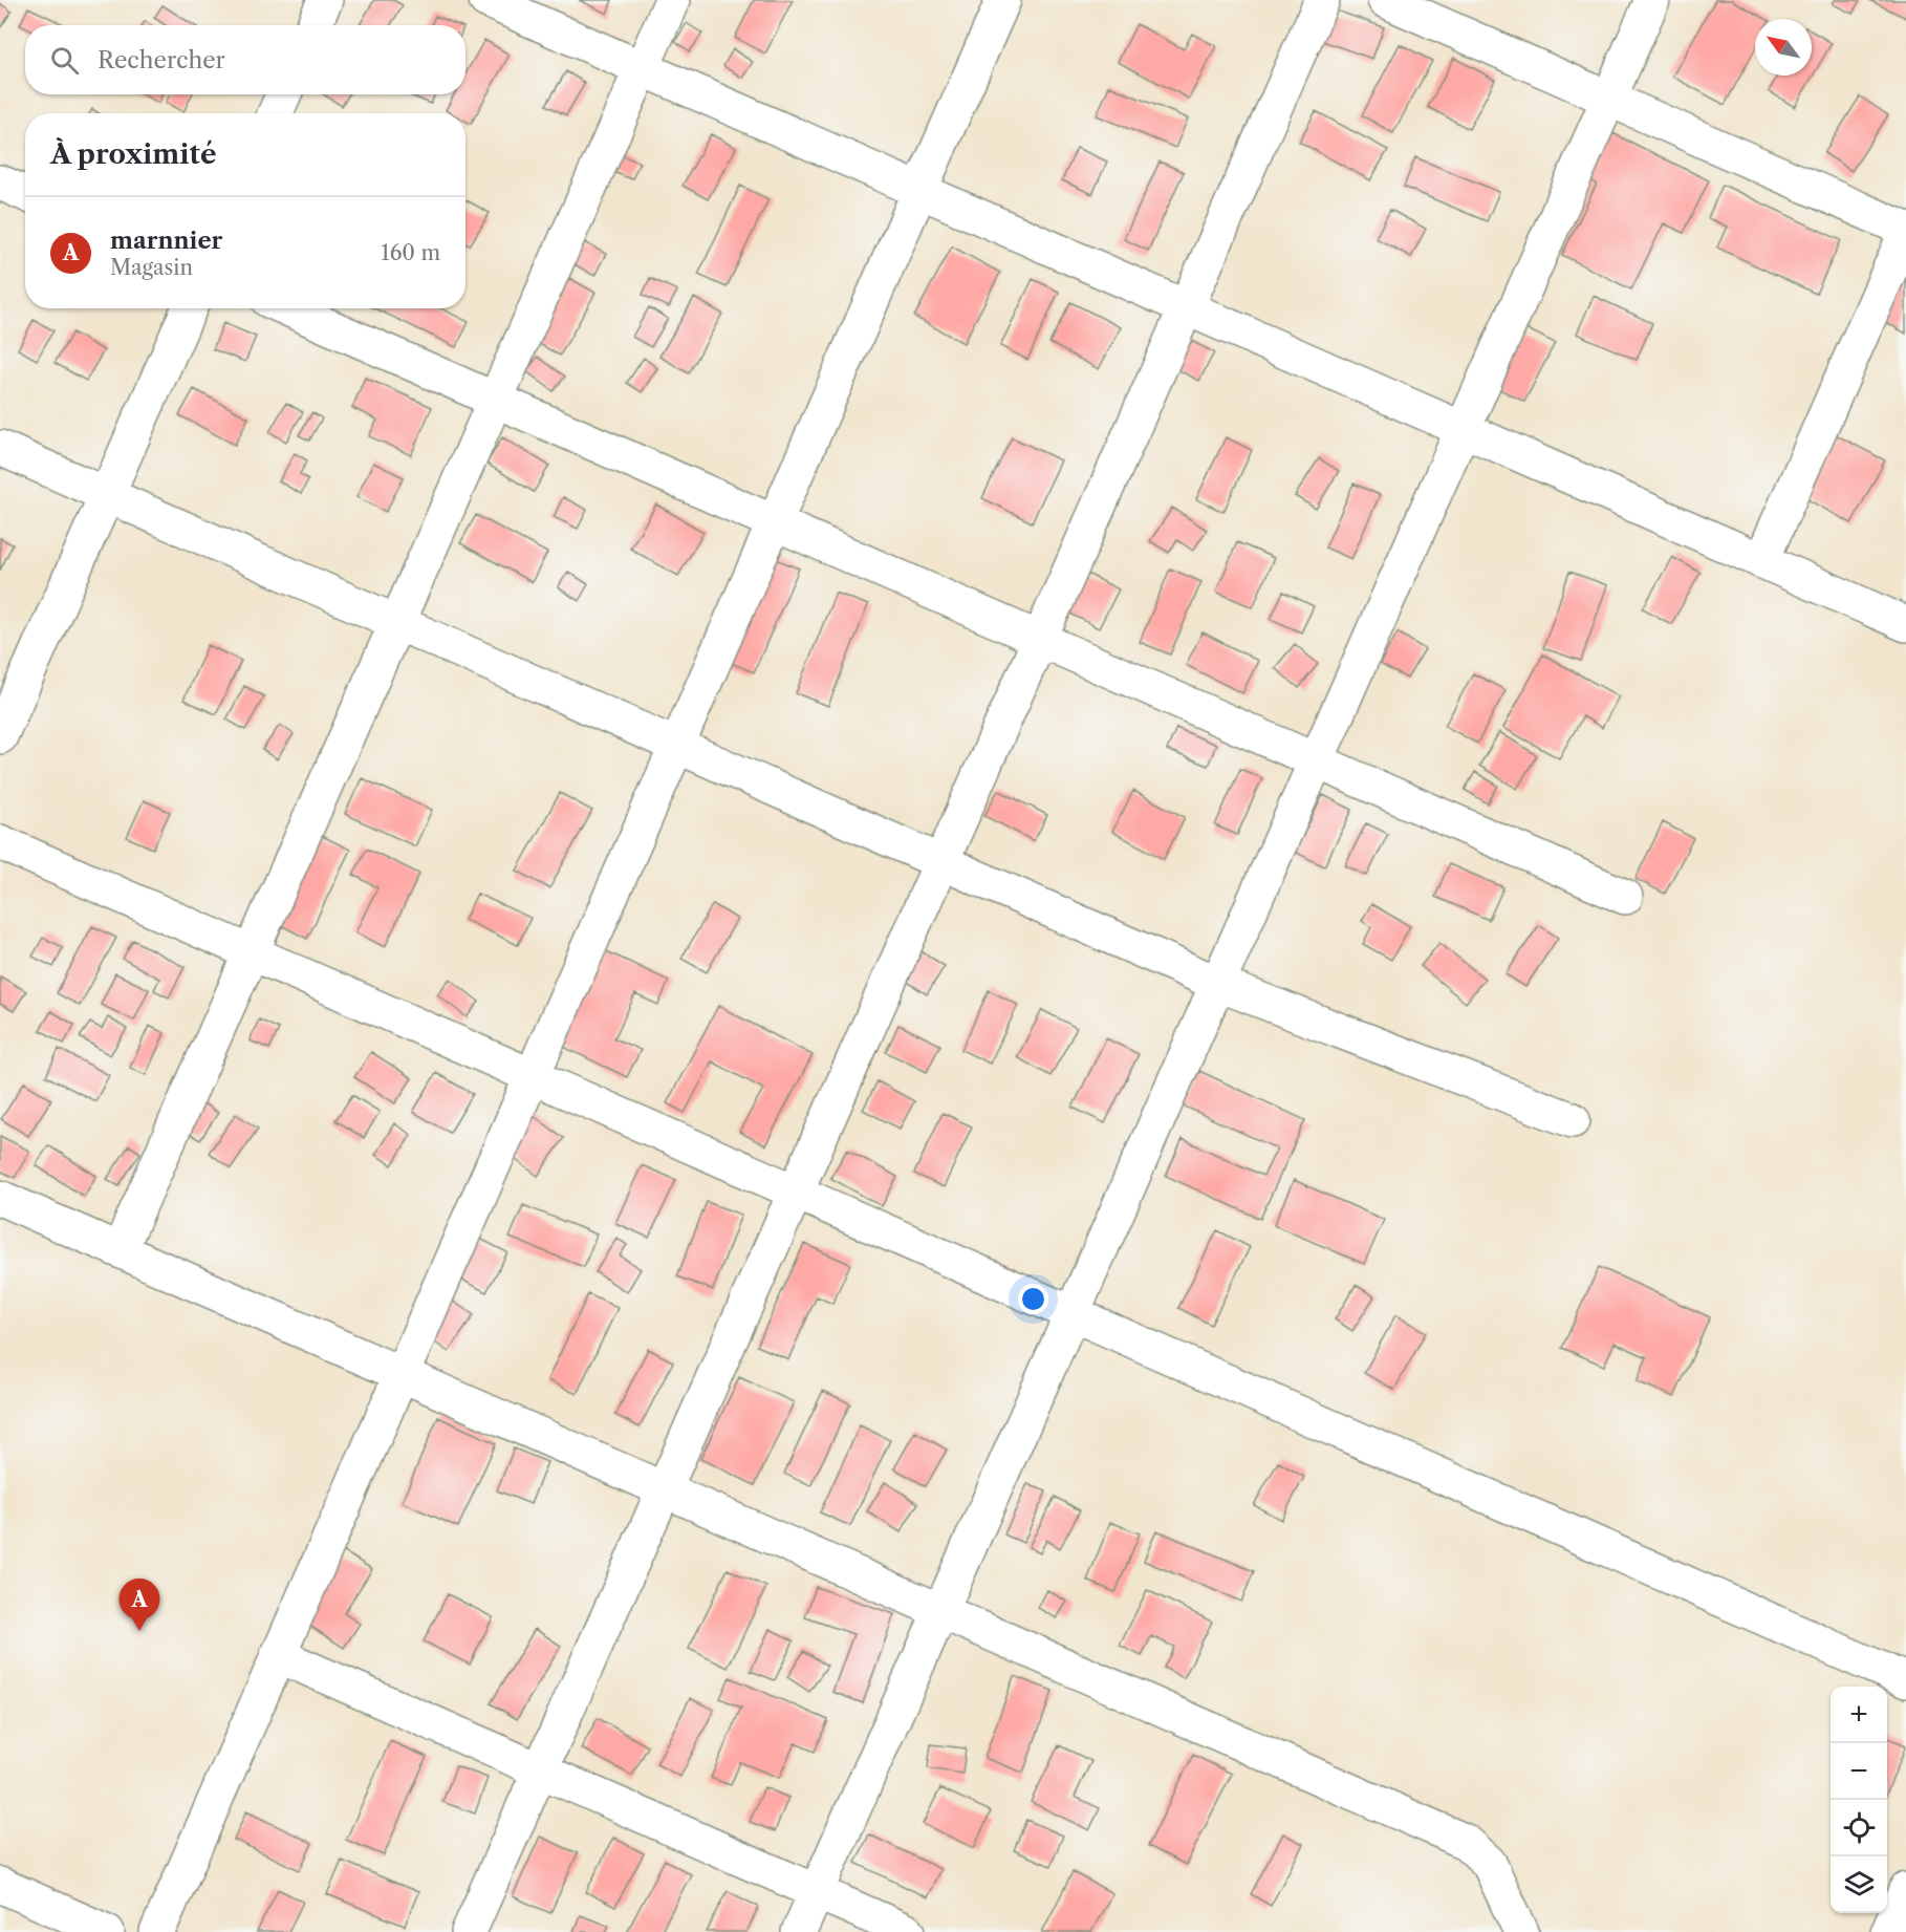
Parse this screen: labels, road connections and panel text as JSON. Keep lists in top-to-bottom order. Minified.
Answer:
{"north":"top left","page":{"search":"Rechercher","heading":"À proximité","list":[{"mark":"A","name":"marnnier","note":"Magasin","value":"160 m"}],"pins":"A","map_buttons":["+","−"]}}
